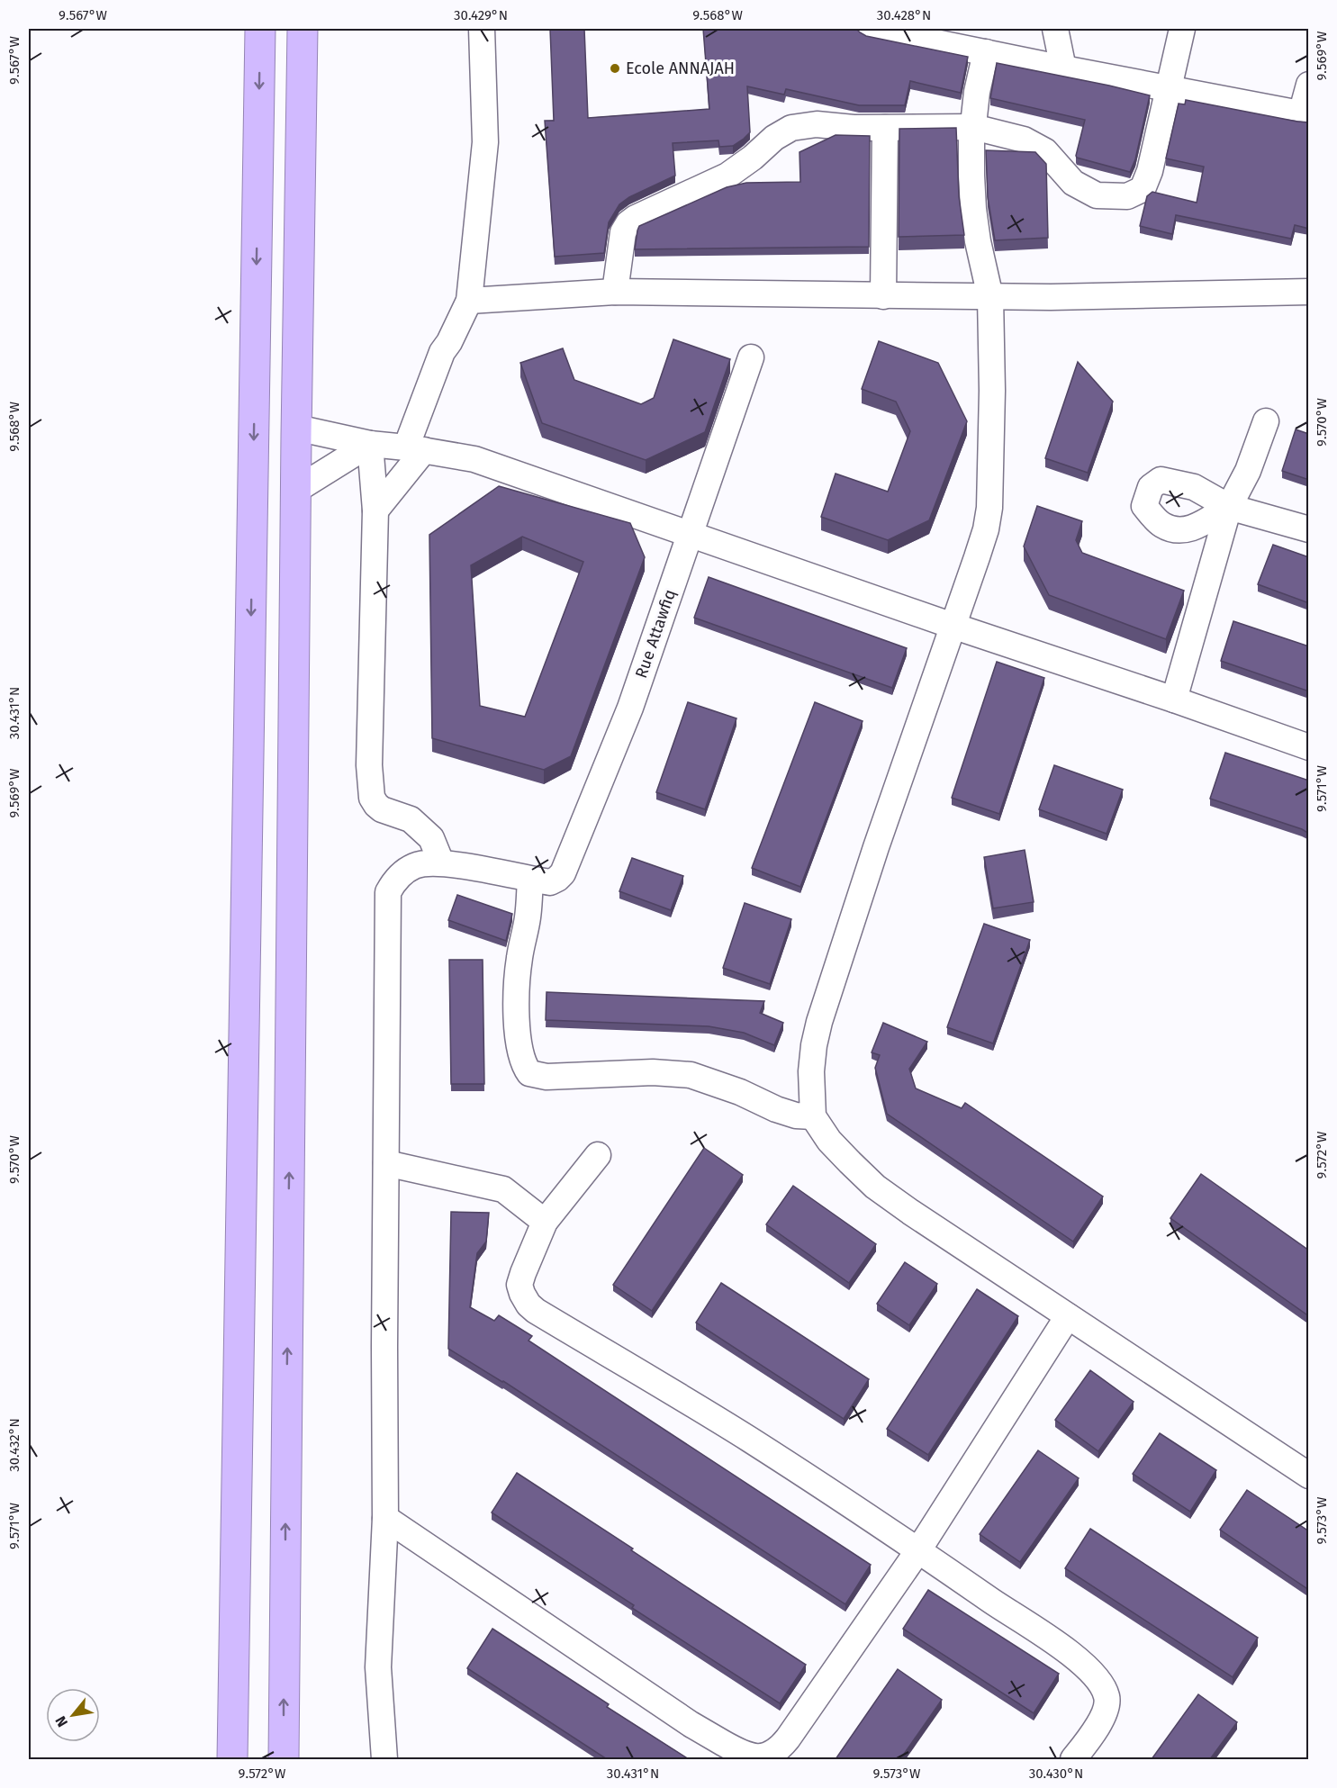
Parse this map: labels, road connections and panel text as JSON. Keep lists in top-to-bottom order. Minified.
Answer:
{"streets":{"street":["Rue Attawfiq"]},"places":["Ecole ANNAJAH"],"north":"bottom left","coordinates":["9.567°W","30.429°N","9.568°W","30.428°N","9.569°W","9.570°W","30.431°N","9.571°W","9.572°W","30.432°N","9.573°W","30.430°N"]}
